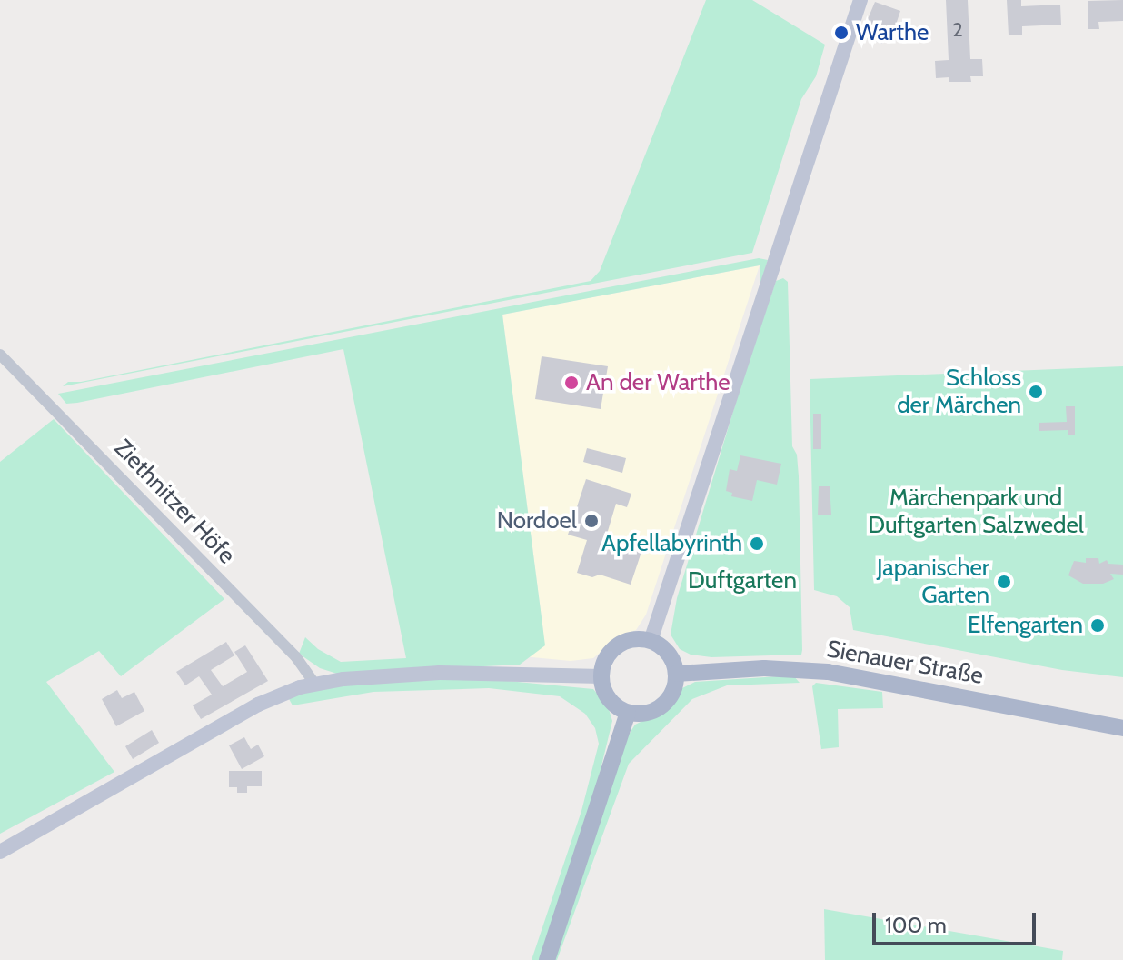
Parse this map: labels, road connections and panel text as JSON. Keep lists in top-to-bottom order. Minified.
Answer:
{"streets":{"main road":["Sienauer Straße"],"street":["Ziethnitzer Höfe"]},"parks":["Märchenpark und Duftgarten Salzwedel","Duftgarten"],"places":["Warthe","An der Warthe","Schloss der Märchen","Nordoel","Apfellabyrinth","Japanischer Garten","Elfengarten"],"house_numbers":["2"],"scale_bar":"100 m"}
